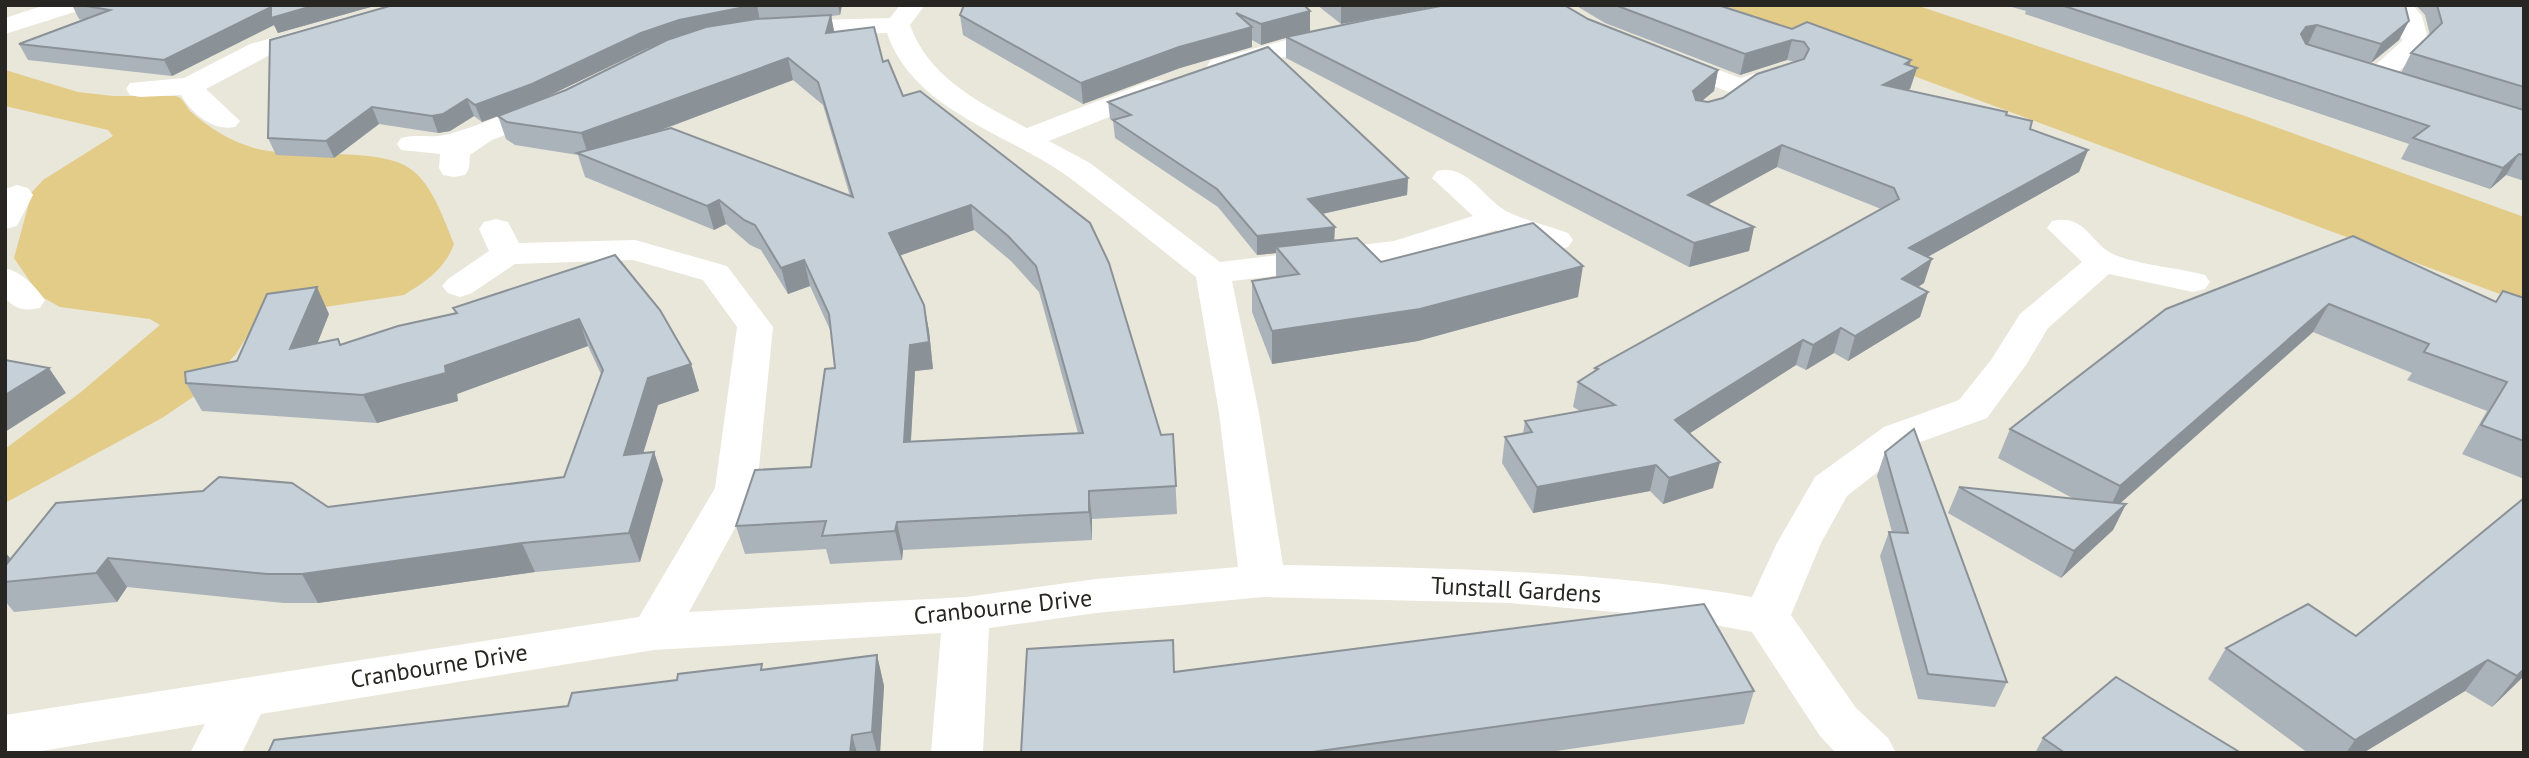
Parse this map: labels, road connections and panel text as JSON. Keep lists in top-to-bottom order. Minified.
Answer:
{"streets":{"street":["Tunstall Gardens","Cranbourne Drive"]},"crossings":[["Tunstall Gardens","Cranbourne Drive"]]}
